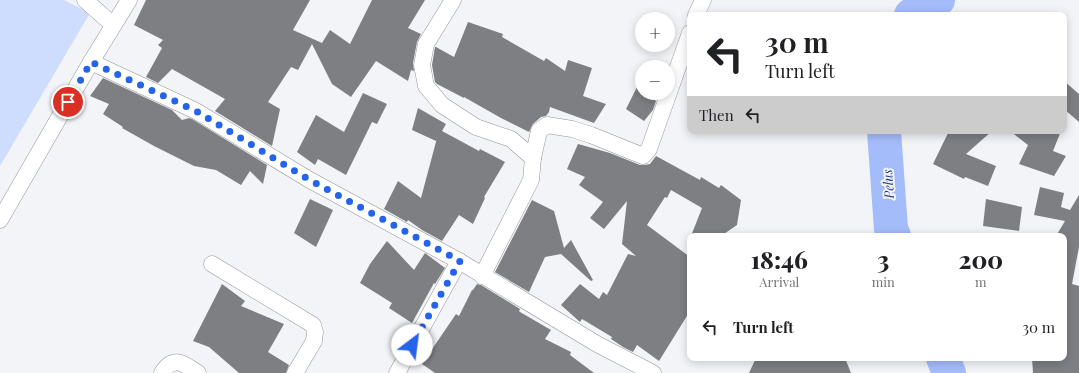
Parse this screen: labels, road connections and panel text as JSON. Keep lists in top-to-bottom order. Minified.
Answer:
{"water":["Pelus"],"page":{"map_buttons":["+","−"],"turn":["30 m","Turn left"],"then":"Then","eta":["18:46","Arrival","3","min","200","m"],"list":[{"name":"Turn left","value":"30 m"}]}}
